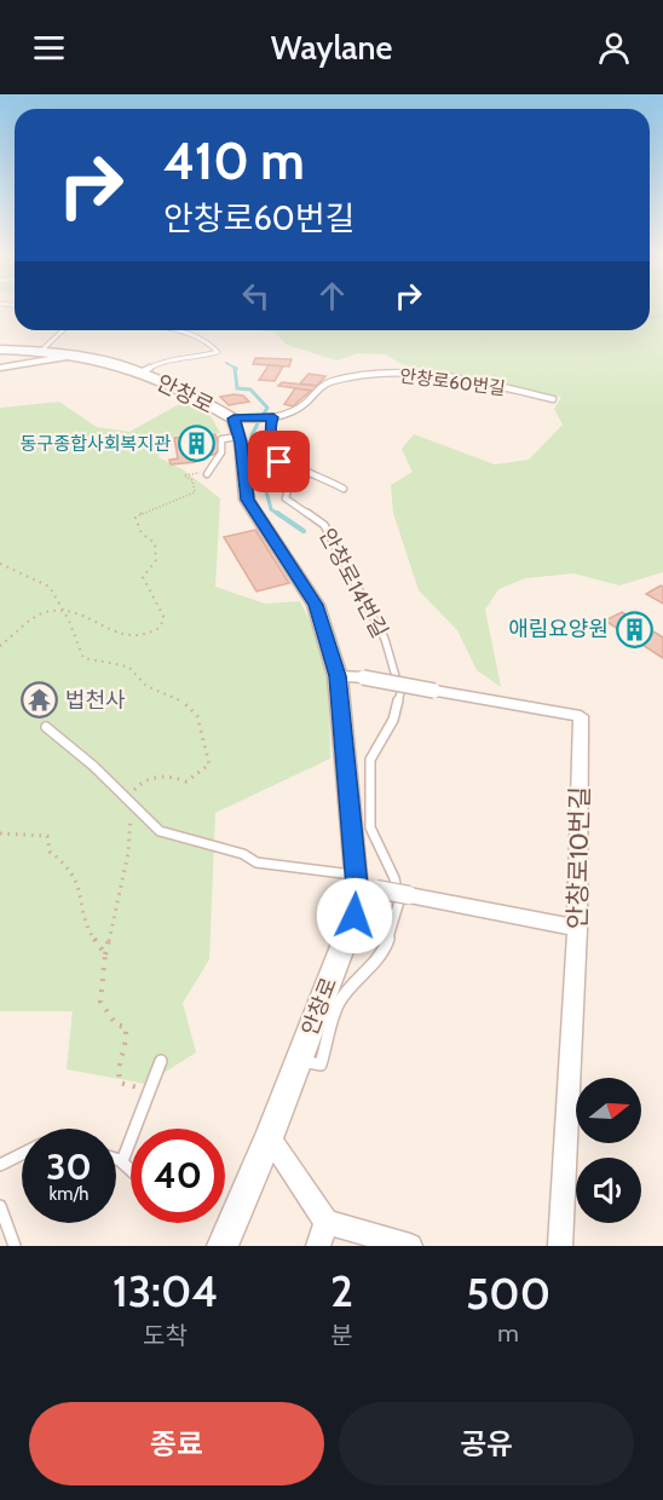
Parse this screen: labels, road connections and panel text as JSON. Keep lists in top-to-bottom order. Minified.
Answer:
{"streets":{"street":["안창로","안창로10번길"],"lane":["안창로60번길","안창로14번길"]},"crossings":[["안창로60번길","안창로"],["안창로","안창로14번길"],["안창로","안창로10번길"]],"places":{"building":["동구종합사회복지관","애림요양원"],"temple":["법천사"]},"north":"right","page":{"header":"Waylane","turn":["410 m","안창로60번길"],"speed":"30 km/h","limit":"40","eta":["13:04","도착","2","분","500","m"],"buttons":["종료","공유"]}}
